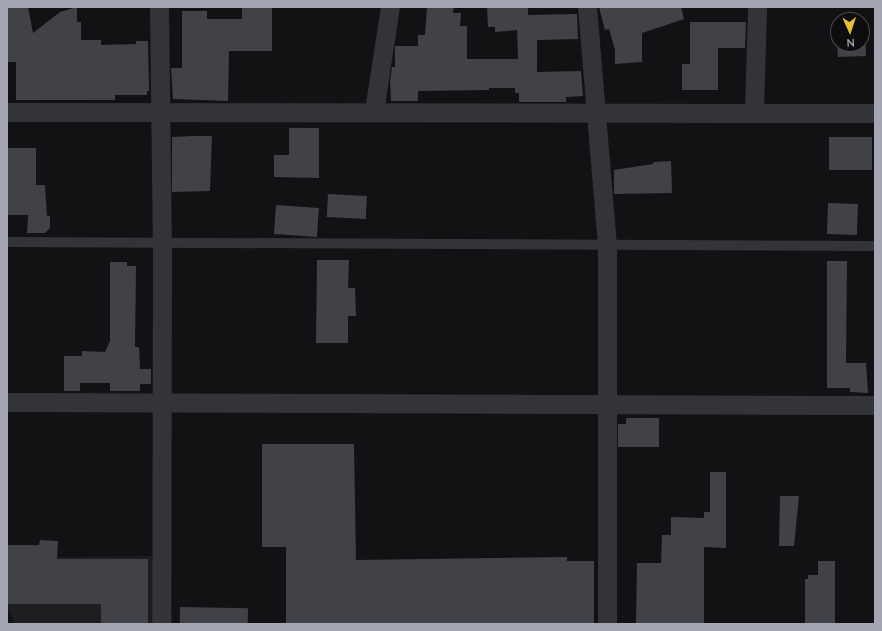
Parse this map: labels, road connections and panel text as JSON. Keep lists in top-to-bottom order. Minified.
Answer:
{"north":"bottom"}
